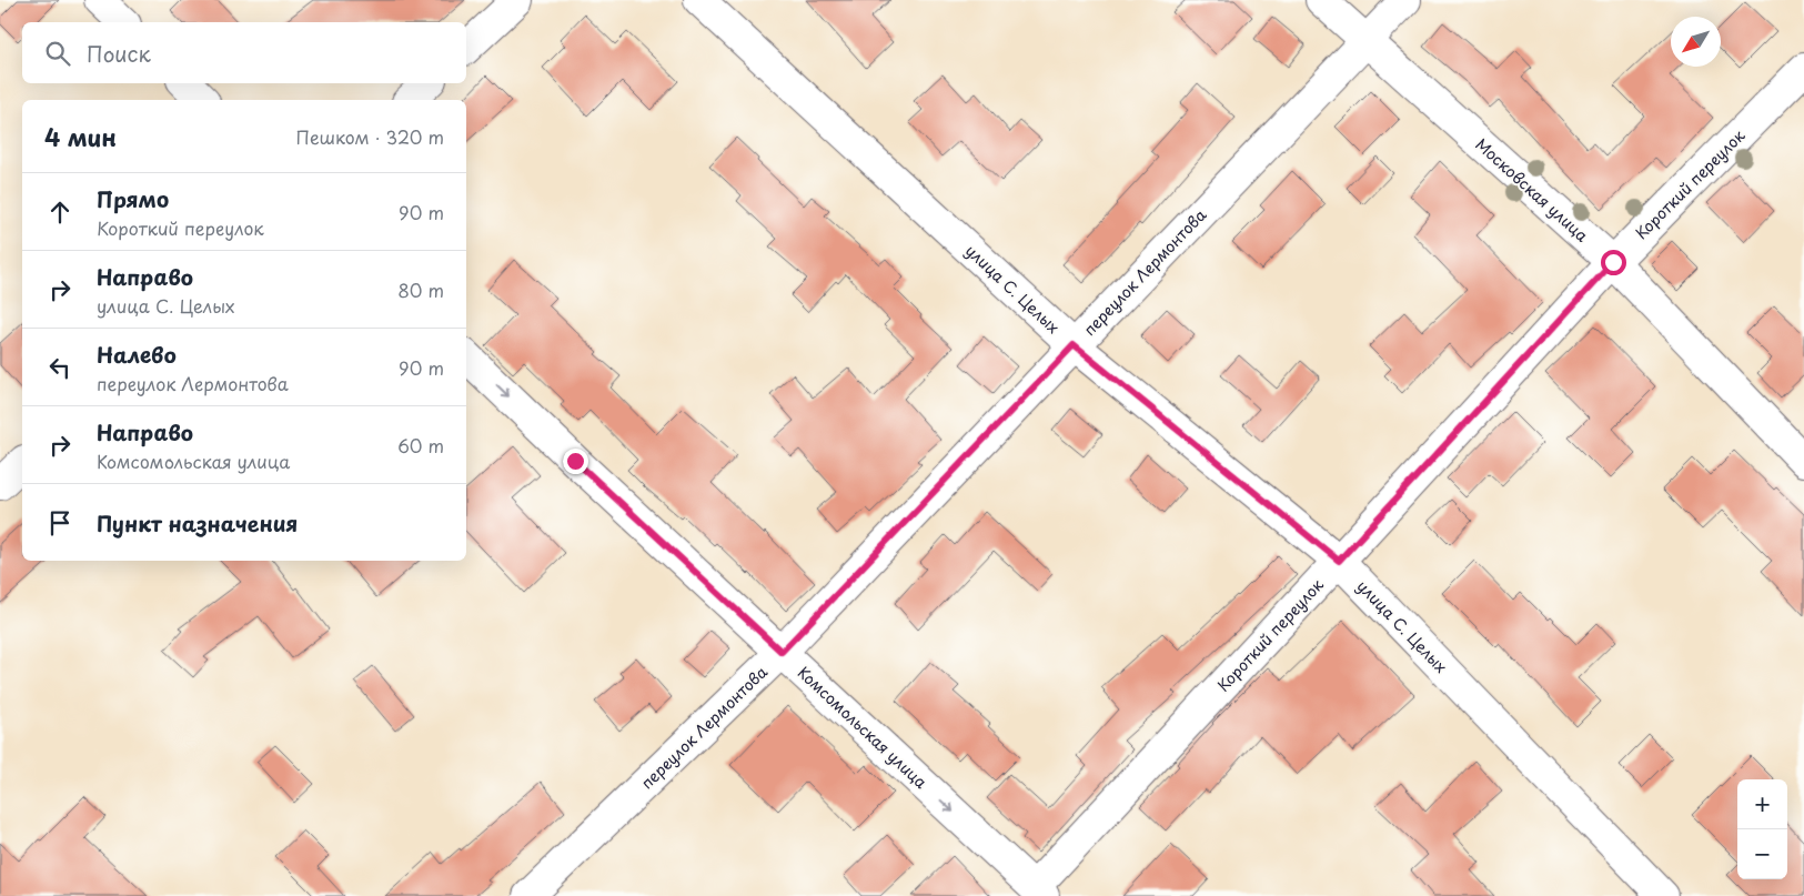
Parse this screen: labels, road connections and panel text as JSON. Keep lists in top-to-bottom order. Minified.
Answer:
{"streets":{"street":["Короткий переулок","Московская улица","переулок Лермонтова","улица С. Целых","Комсомольская улица"]},"crossings":[["Короткий переулок","Московская улица"],["Короткий переулок","улица С. Целых"],["Короткий переулок","Комсомольская улица"],["Московская улица","переулок Лермонтова"],["переулок Лермонтова","улица С. Целых"],["переулок Лермонтова","Комсомольская улица"]],"one_way":["Комсомольская улица"],"north":"bottom left","page":{"search":"Поиск","heading":["4 мин","Пешком · 320 m"],"list":[["Прямо","Короткий переулок","90 m"],["Направо","улица С. Целых","80 m"],["Налево","переулок Лермонтова","90 m"],["Направо","Комсомольская улица","60 m"],"Пункт назначения"],"map_buttons":["+","−"]}}
